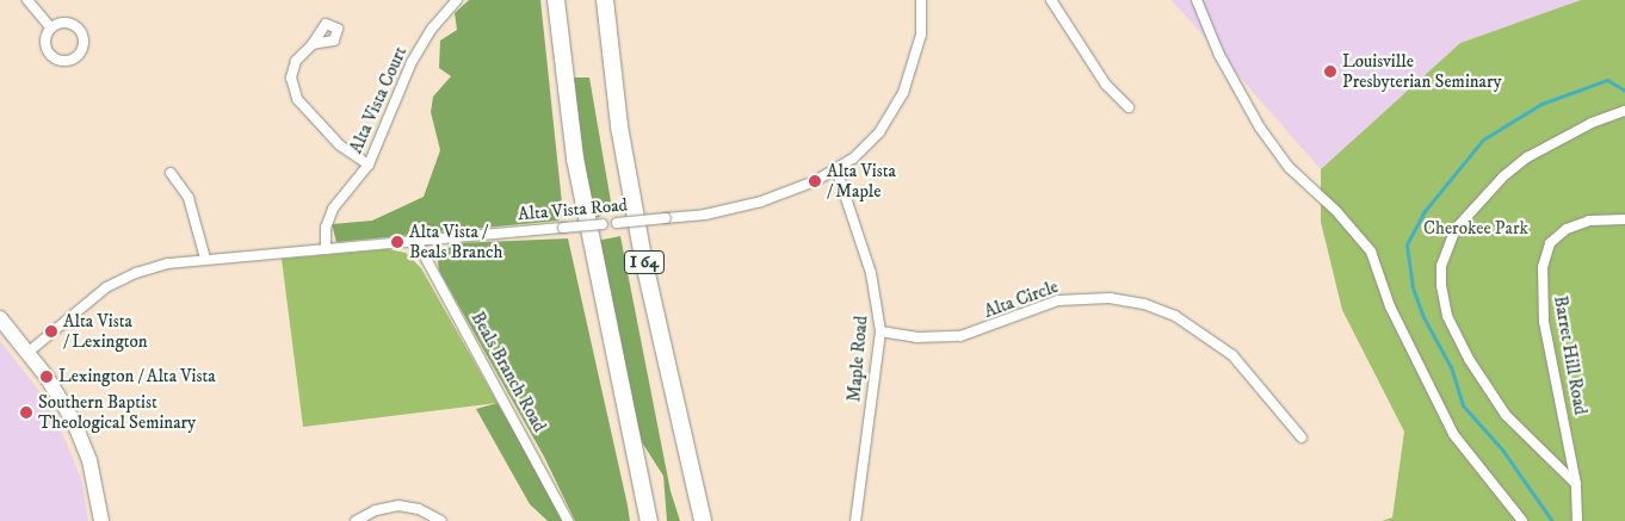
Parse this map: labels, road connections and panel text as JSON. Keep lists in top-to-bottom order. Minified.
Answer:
{"streets":{"highway":["I 64"],"street":["Alta Vista Court","Alta Vista Road","Alta Circle","Barret Hill Road","Maple Road","Beals Branch Road"]},"crossings":[["Alta Vista Court","Alta Vista Road"],["Alta Vista Road","Maple Road"],["Alta Vista Road","Beals Branch Road"],["Alta Circle","Maple Road"]],"parks":["Cherokee Park"],"places":["Louisville Presbyterian Seminary","Alta Vista / Maple","Alta Vista / Beals Branch","Alta Vista / Lexington","Lexington / Alta Vista","Southern Baptist Theological Seminary"]}
